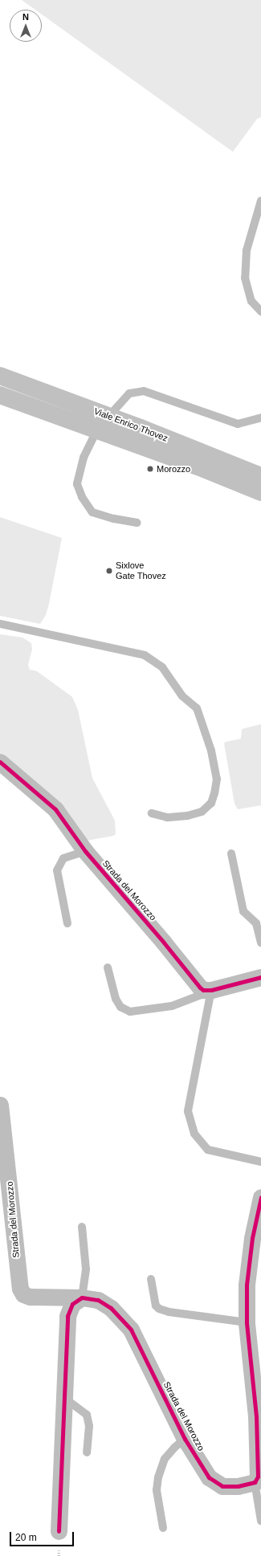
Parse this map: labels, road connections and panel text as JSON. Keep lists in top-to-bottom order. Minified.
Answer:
{"streets":{"street":["Viale Enrico Thovez","Strada del Morozzo"]},"places":["Morozzo","Sixlove Gate Thovez"],"scale_bar":"20 m","north":"top"}
